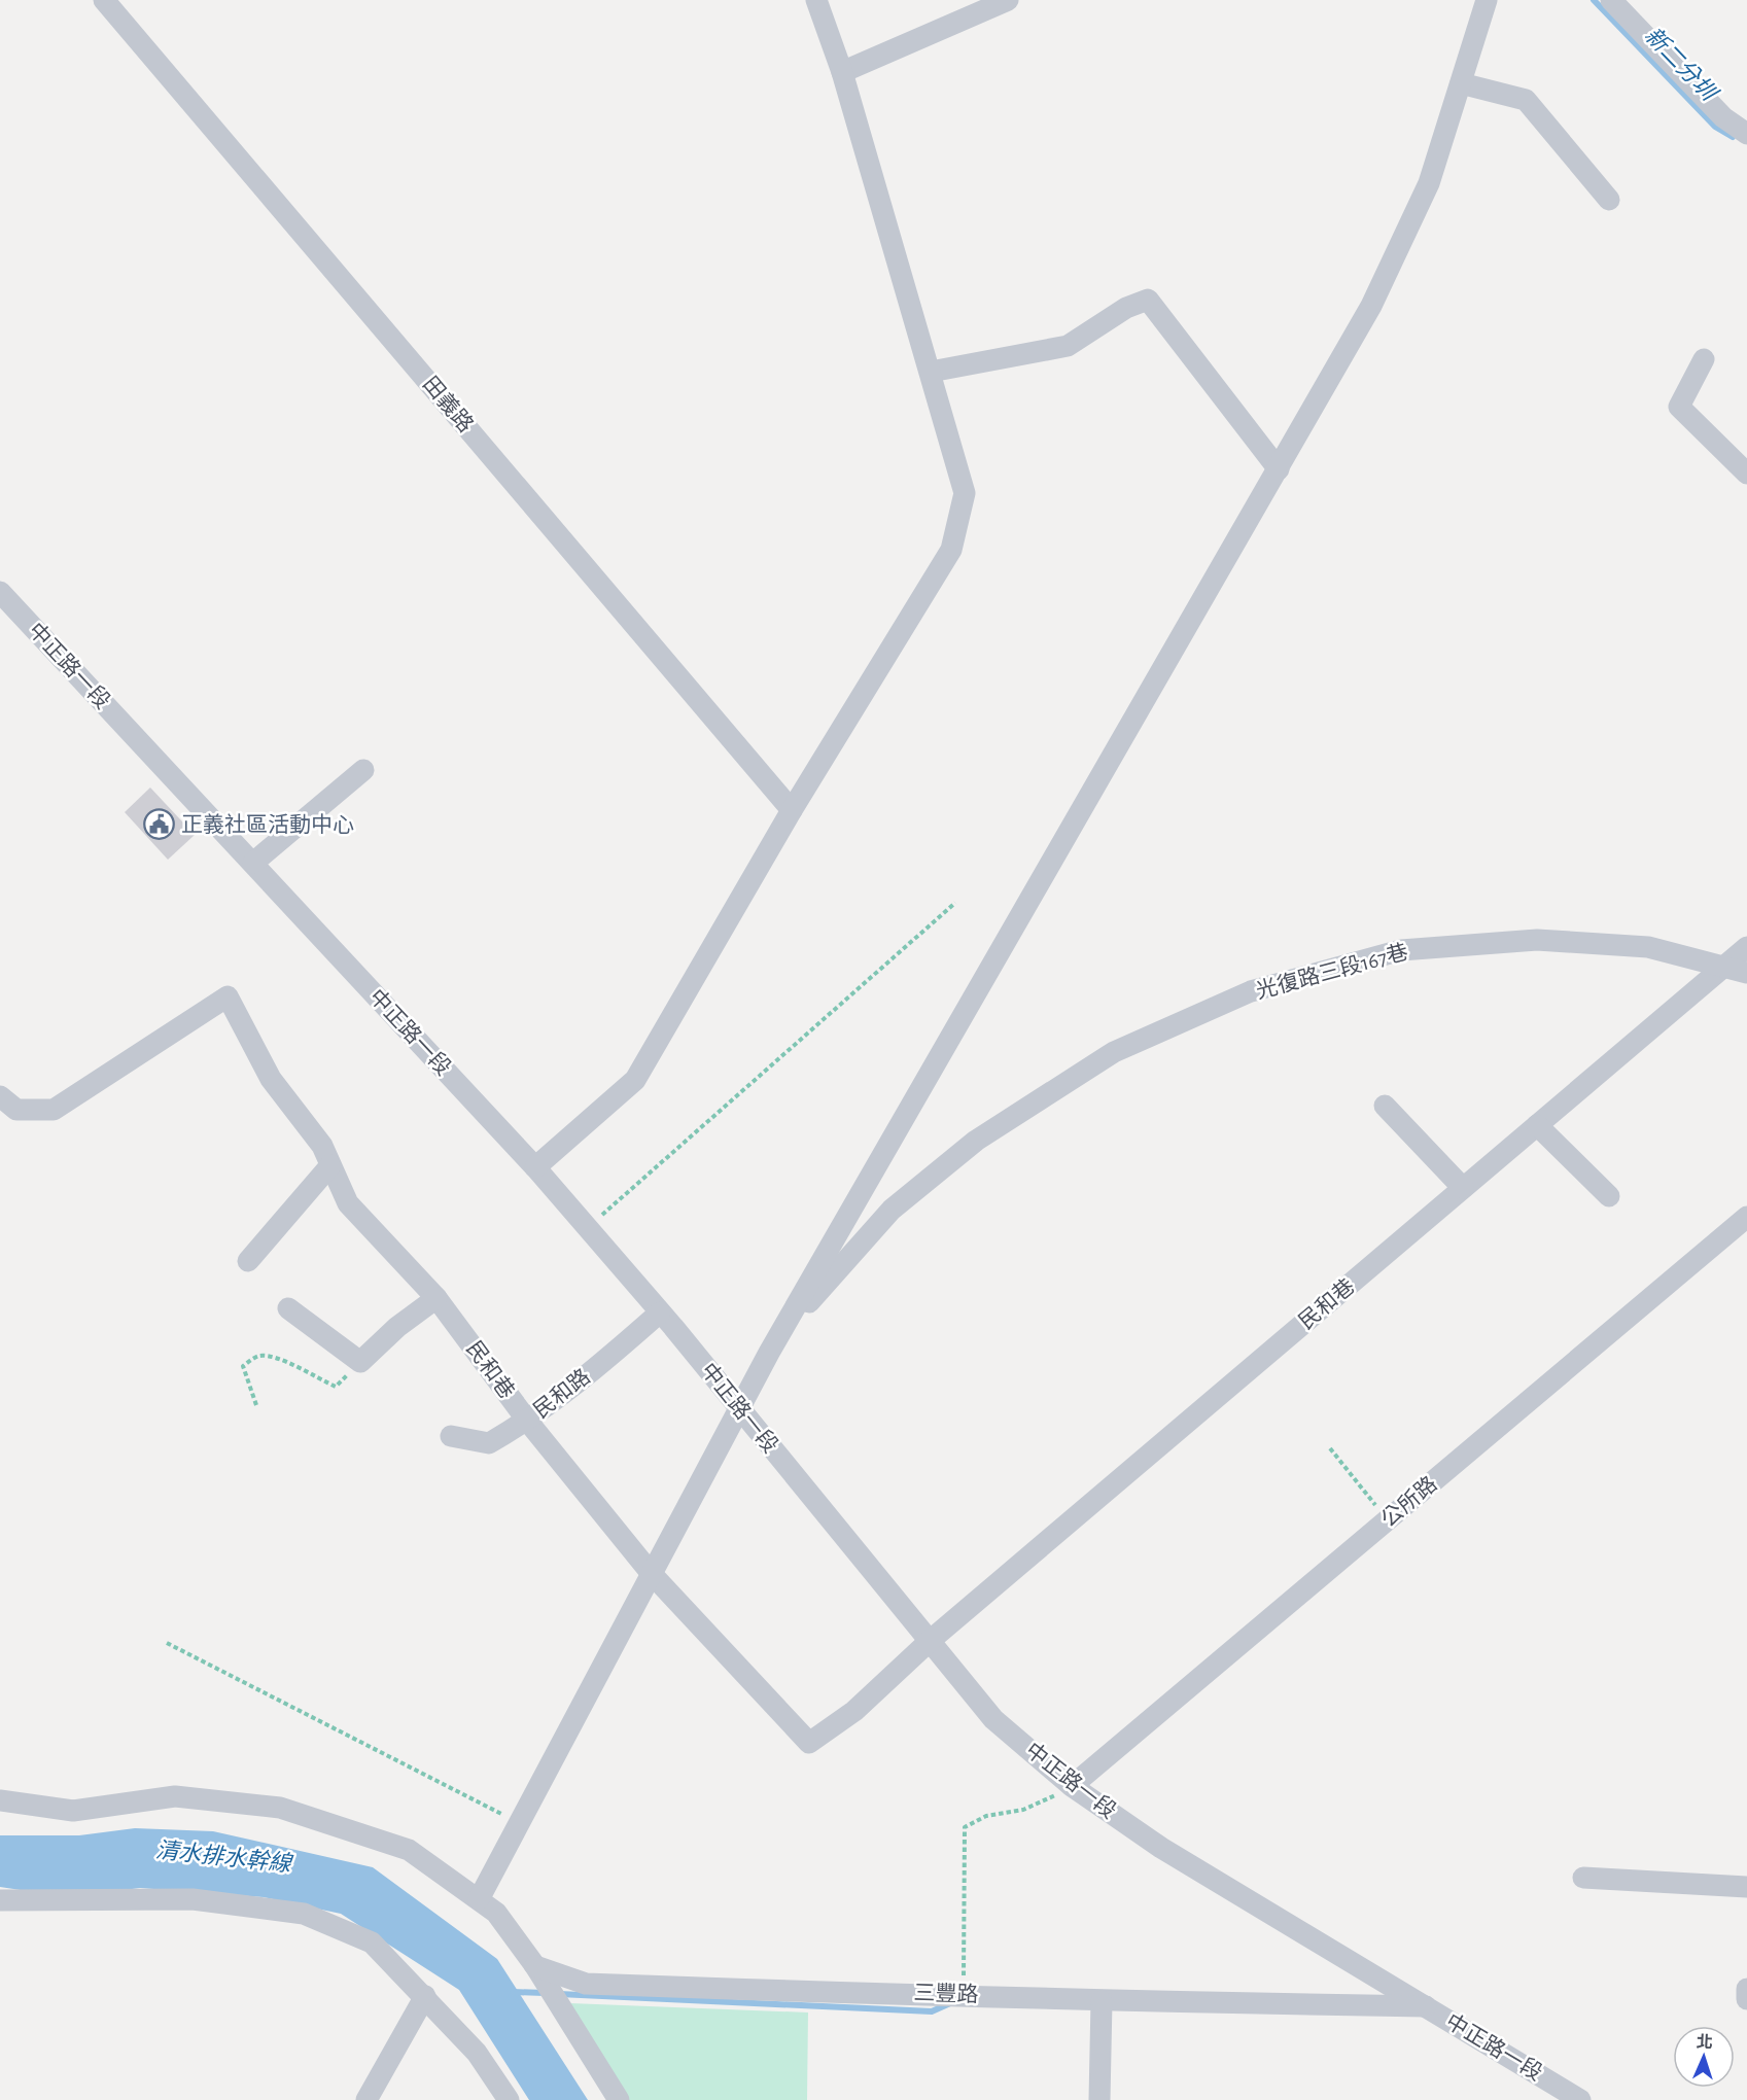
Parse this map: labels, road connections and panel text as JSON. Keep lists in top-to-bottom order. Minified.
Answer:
{"streets":{"street":["田義路","中正路一段","光復路三段167巷","民和巷","民和路","公所路","三豐路"]},"crossings":[["中正路一段","民和巷"],["中正路一段","民和路"],["中正路一段","公所路"],["中正路一段","三豐路"],["光復路三段167巷","民和巷"],["民和巷","民和路"]],"water":["新二分圳","清水排水幹線"],"places":{"public building":["正義社區活動中心"]},"north":"top"}
